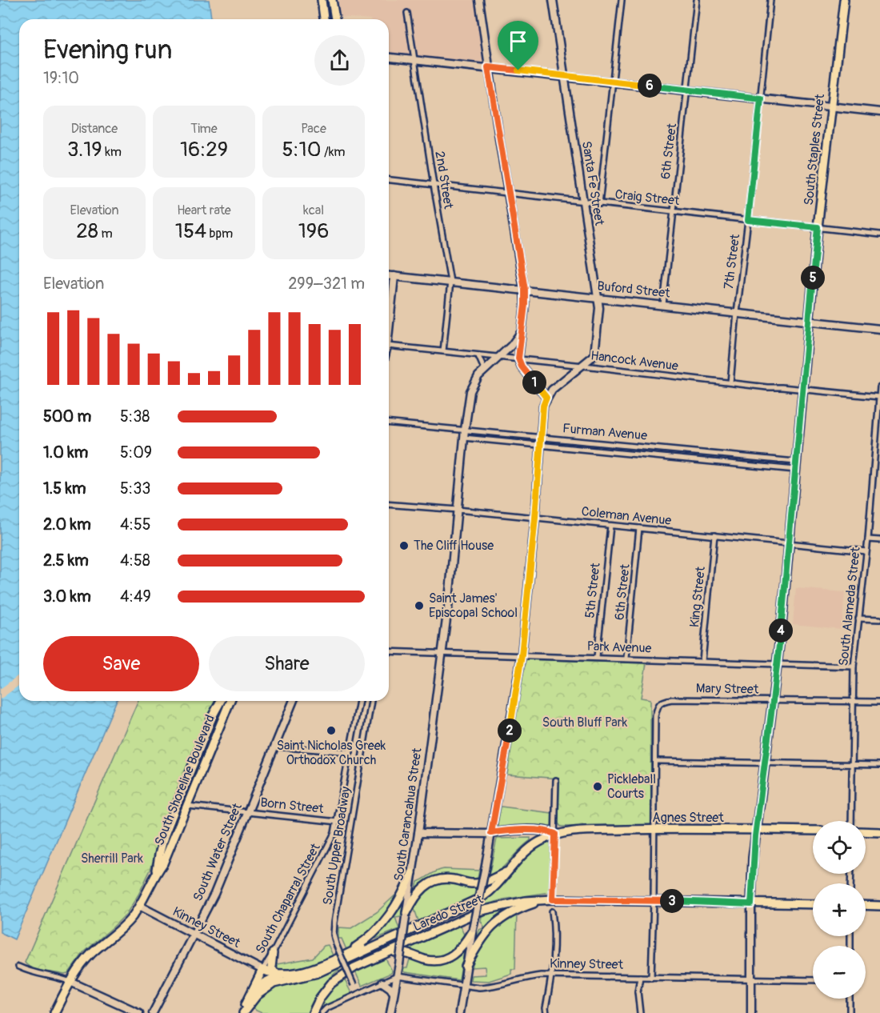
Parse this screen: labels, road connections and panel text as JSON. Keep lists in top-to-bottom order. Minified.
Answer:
{"streets":{"main road":["South Staples Street","Santa Fe Street","Buford Street","South Shoreline Boulevard","South Carancahua Street","Agnes Street","South Water Street","Laredo Street","Kinney Street"],"street":["6th Street","2nd Street","Craig Street","7th Street","Hancock Avenue","Furman Avenue","Coleman Avenue","5th Street","King Street","South Alameda Street","Park Avenue","Mary Street","Born Street","South Upper Broadway","South Chaparral Street"]},"crossings":[["South Staples Street","Craig Street"],["South Staples Street","Buford Street"],["South Staples Street","Hancock Avenue"],["South Staples Street","Furman Avenue"],["South Staples Street","Coleman Avenue"],["South Staples Street","Park Avenue"],["South Staples Street","Mary Street"],["South Staples Street","Agnes Street"],["South Staples Street","Laredo Street"],["6th Street","Craig Street"],["6th Street","Buford Street"],["6th Street","Coleman Avenue"],["6th Street","Park Avenue"],["2nd Street","Craig Street"],["2nd Street","Buford Street"],["2nd Street","Hancock Avenue"],["Santa Fe Street","Craig Street"],["Santa Fe Street","Buford Street"],["Craig Street","7th Street"],["7th Street","Buford Street"],["7th Street","Hancock Avenue"],["Hancock Avenue","South Alameda Street"],["Hancock Avenue","South Carancahua Street"],["Furman Avenue","South Carancahua Street"],["Coleman Avenue","5th Street"],["Coleman Avenue","King Street"],["Coleman Avenue","South Alameda Street"],["Coleman Avenue","South Carancahua Street"],["5th Street","Park Avenue"],["King Street","Park Avenue"],["South Alameda Street","Park Avenue"],["South Alameda Street","Mary Street"],["Park Avenue","South Carancahua Street"],["South Shoreline Boulevard","Born Street"],["South Shoreline Boulevard","Kinney Street"],["Born Street","South Water Street"],["Born Street","South Chaparral Street"],["South Carancahua Street","Kinney Street"],["South Water Street","Kinney Street"],["South Chaparral Street","Kinney Street"]],"parks":["South Bluff Park","Sherrill Park"],"places":["The Cliff House","Saint James' Episcopal School","Saint Nicholas Greek Orthodox Church","Pickleball Courts"],"page":{"heading":["Evening run","19:10"],"pins":["6","5","1","4","2","3"],"stats":[["Distance","3.19 km"],["Time","16:29"],["Pace","5:10 /km"],["Elevation","28 m"],["Heart rate","154 bpm"],["kcal","196"]],"chart":["Elevation","299–321 m"],"list":[{"name":"500 m","note":"5:38"},{"name":"1.0 km","note":"5:09"},{"name":"1.5 km","note":"5:33"},{"name":"2.0 km","note":"4:55"},{"name":"2.5 km","note":"4:58"},{"name":"3.0 km","note":"4:49"}],"buttons":["Save","Share"],"map_buttons":["+","−"]}}
